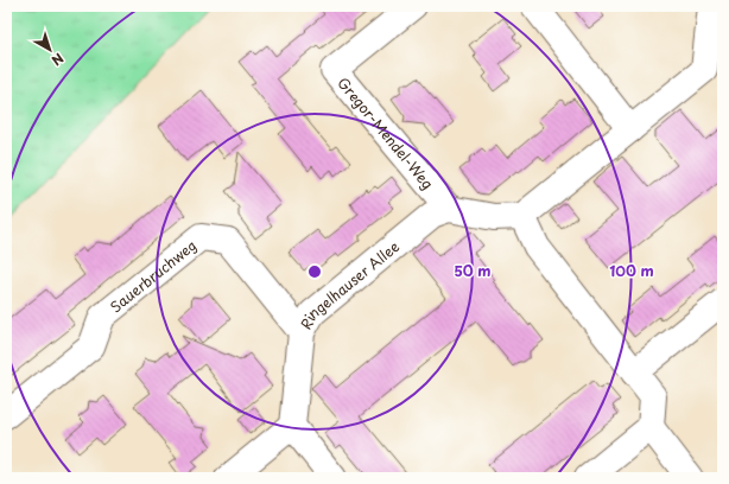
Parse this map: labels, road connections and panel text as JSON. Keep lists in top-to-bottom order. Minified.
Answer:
{"streets":{"street":["Gregor-Mendel-Weg","Sauerbruchweg","Ringelhauser Allee"]},"crossings":[["Gregor-Mendel-Weg","Ringelhauser Allee"],["Sauerbruchweg","Ringelhauser Allee"]],"north":"bottom right","rings":["50 m","100 m"]}
